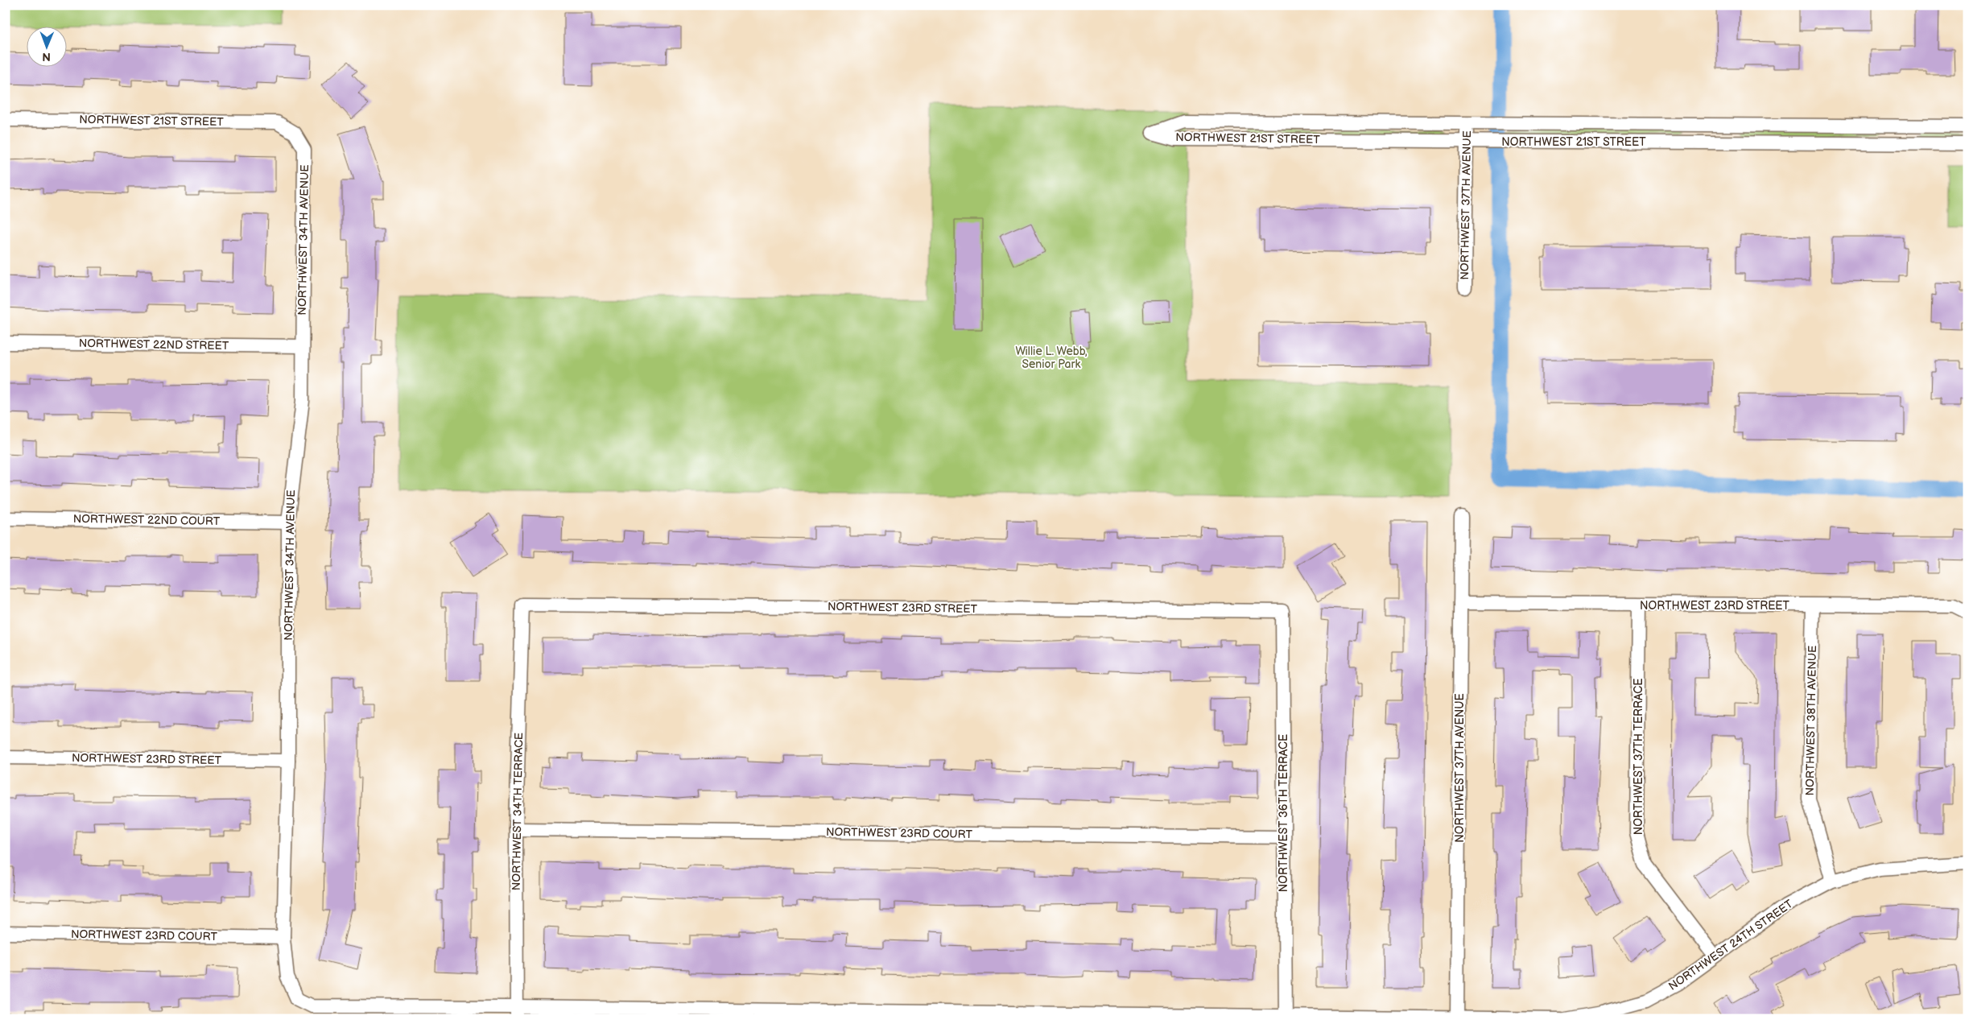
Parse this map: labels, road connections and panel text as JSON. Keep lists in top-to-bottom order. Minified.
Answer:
{"streets":{"street":["NORTHWEST 21ST STREET","NORTHWEST 37TH AVENUE","NORTHWEST 34TH AVENUE","NORTHWEST 22ND STREET","NORTHWEST 22ND COURT","NORTHWEST 23RD STREET","NORTHWEST 38TH AVENUE","NORTHWEST 37TH TERRACE","NORTHWEST 34TH TERRACE","NORTHWEST 36TH TERRACE","NORTHWEST 23RD COURT","NORTHWEST 24TH STREET"]},"crossings":[["NORTHWEST 21ST STREET","NORTHWEST 37TH AVENUE"],["NORTHWEST 21ST STREET","NORTHWEST 34TH AVENUE"],["NORTHWEST 37TH AVENUE","NORTHWEST 23RD STREET"],["NORTHWEST 34TH AVENUE","NORTHWEST 22ND STREET"],["NORTHWEST 34TH AVENUE","NORTHWEST 22ND COURT"],["NORTHWEST 34TH AVENUE","NORTHWEST 23RD STREET"],["NORTHWEST 34TH AVENUE","NORTHWEST 34TH TERRACE"],["NORTHWEST 34TH AVENUE","NORTHWEST 23RD COURT"],["NORTHWEST 23RD STREET","NORTHWEST 38TH AVENUE"],["NORTHWEST 23RD STREET","NORTHWEST 37TH TERRACE"],["NORTHWEST 23RD STREET","NORTHWEST 34TH TERRACE"],["NORTHWEST 23RD STREET","NORTHWEST 36TH TERRACE"],["NORTHWEST 38TH AVENUE","NORTHWEST 24TH STREET"],["NORTHWEST 37TH TERRACE","NORTHWEST 24TH STREET"],["NORTHWEST 34TH TERRACE","NORTHWEST 23RD COURT"],["NORTHWEST 36TH TERRACE","NORTHWEST 23RD COURT"]],"parks":["Willie L. Webb, Senior Park"],"north":"bottom"}
